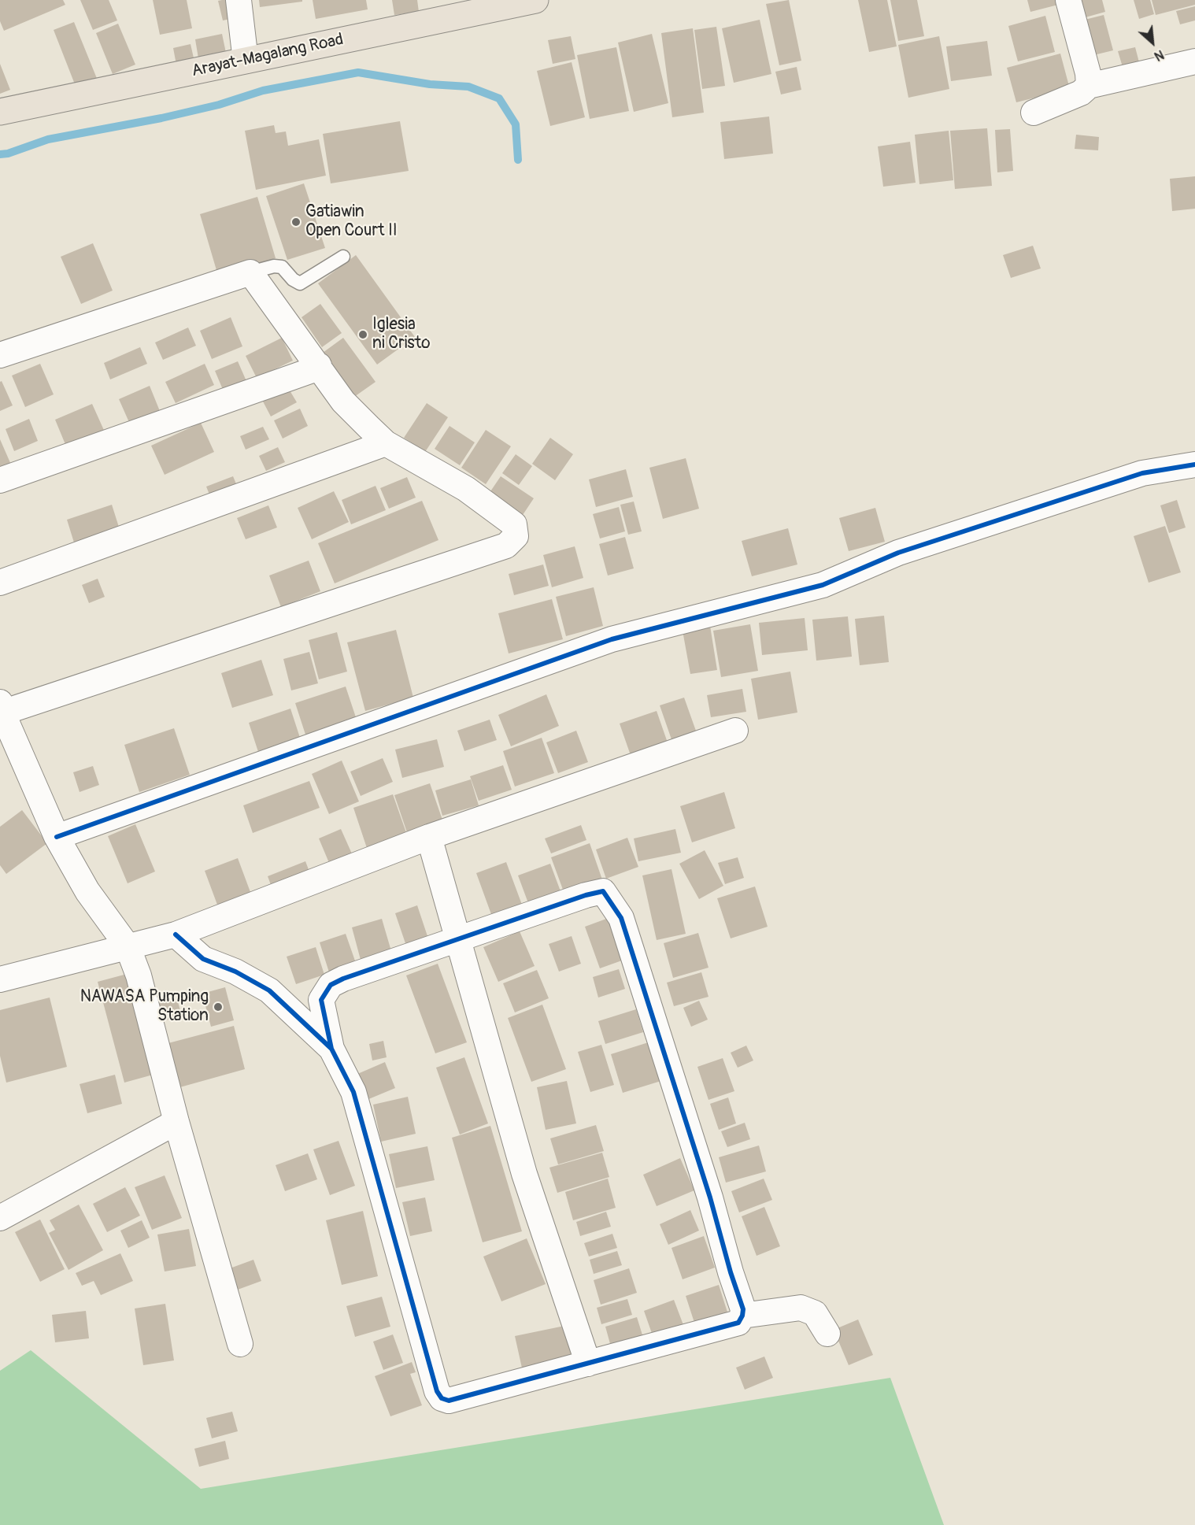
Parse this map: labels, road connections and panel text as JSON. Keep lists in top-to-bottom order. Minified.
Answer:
{"streets":{"main road":["Arayat-Magalang Road"]},"places":["Gatiawin Open Court II","Iglesia ni Cristo","NAWASA Pumping Station"],"north":"bottom right"}
